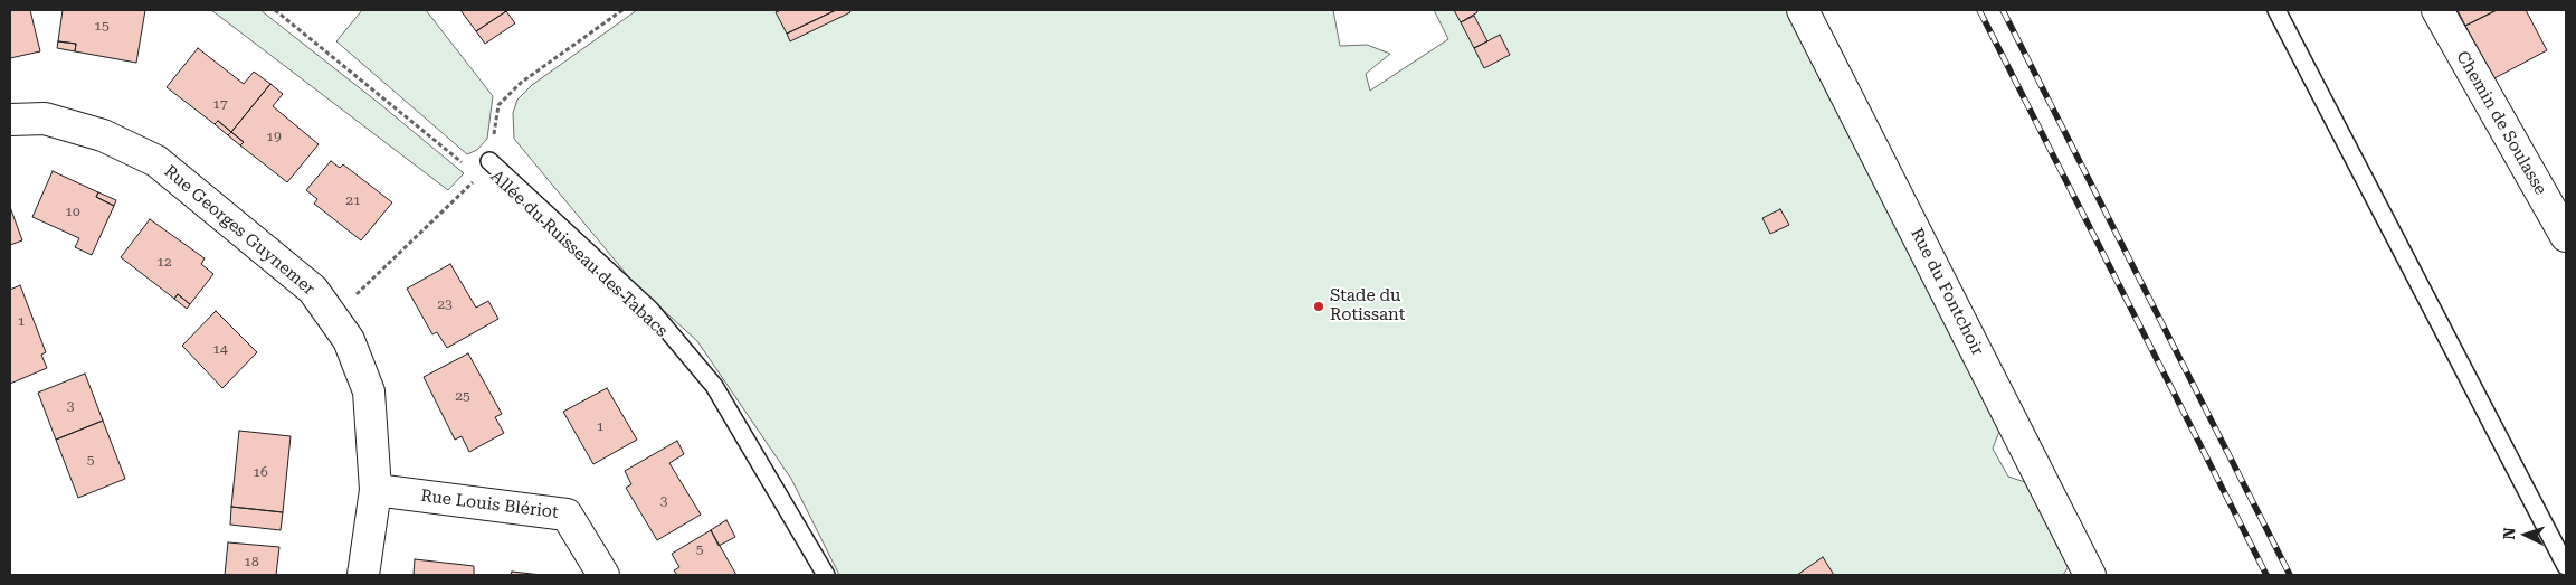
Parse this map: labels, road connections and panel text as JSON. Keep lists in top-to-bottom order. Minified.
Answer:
{"streets":{"street":["Chemin de Soulasse","Rue Georges Guynemer","Rue du Fontchoir","Rue Louis Blériot"],"path":["Allée du Ruisseau des Tabacs"]},"crossings":[["Rue Georges Guynemer","Rue Louis Blériot"]],"places":["Stade du Rotissant"],"house_numbers":["15","17","19","21","10","12","23","1","14","25","3","1","5","16","3","5","18"],"north":"left"}
